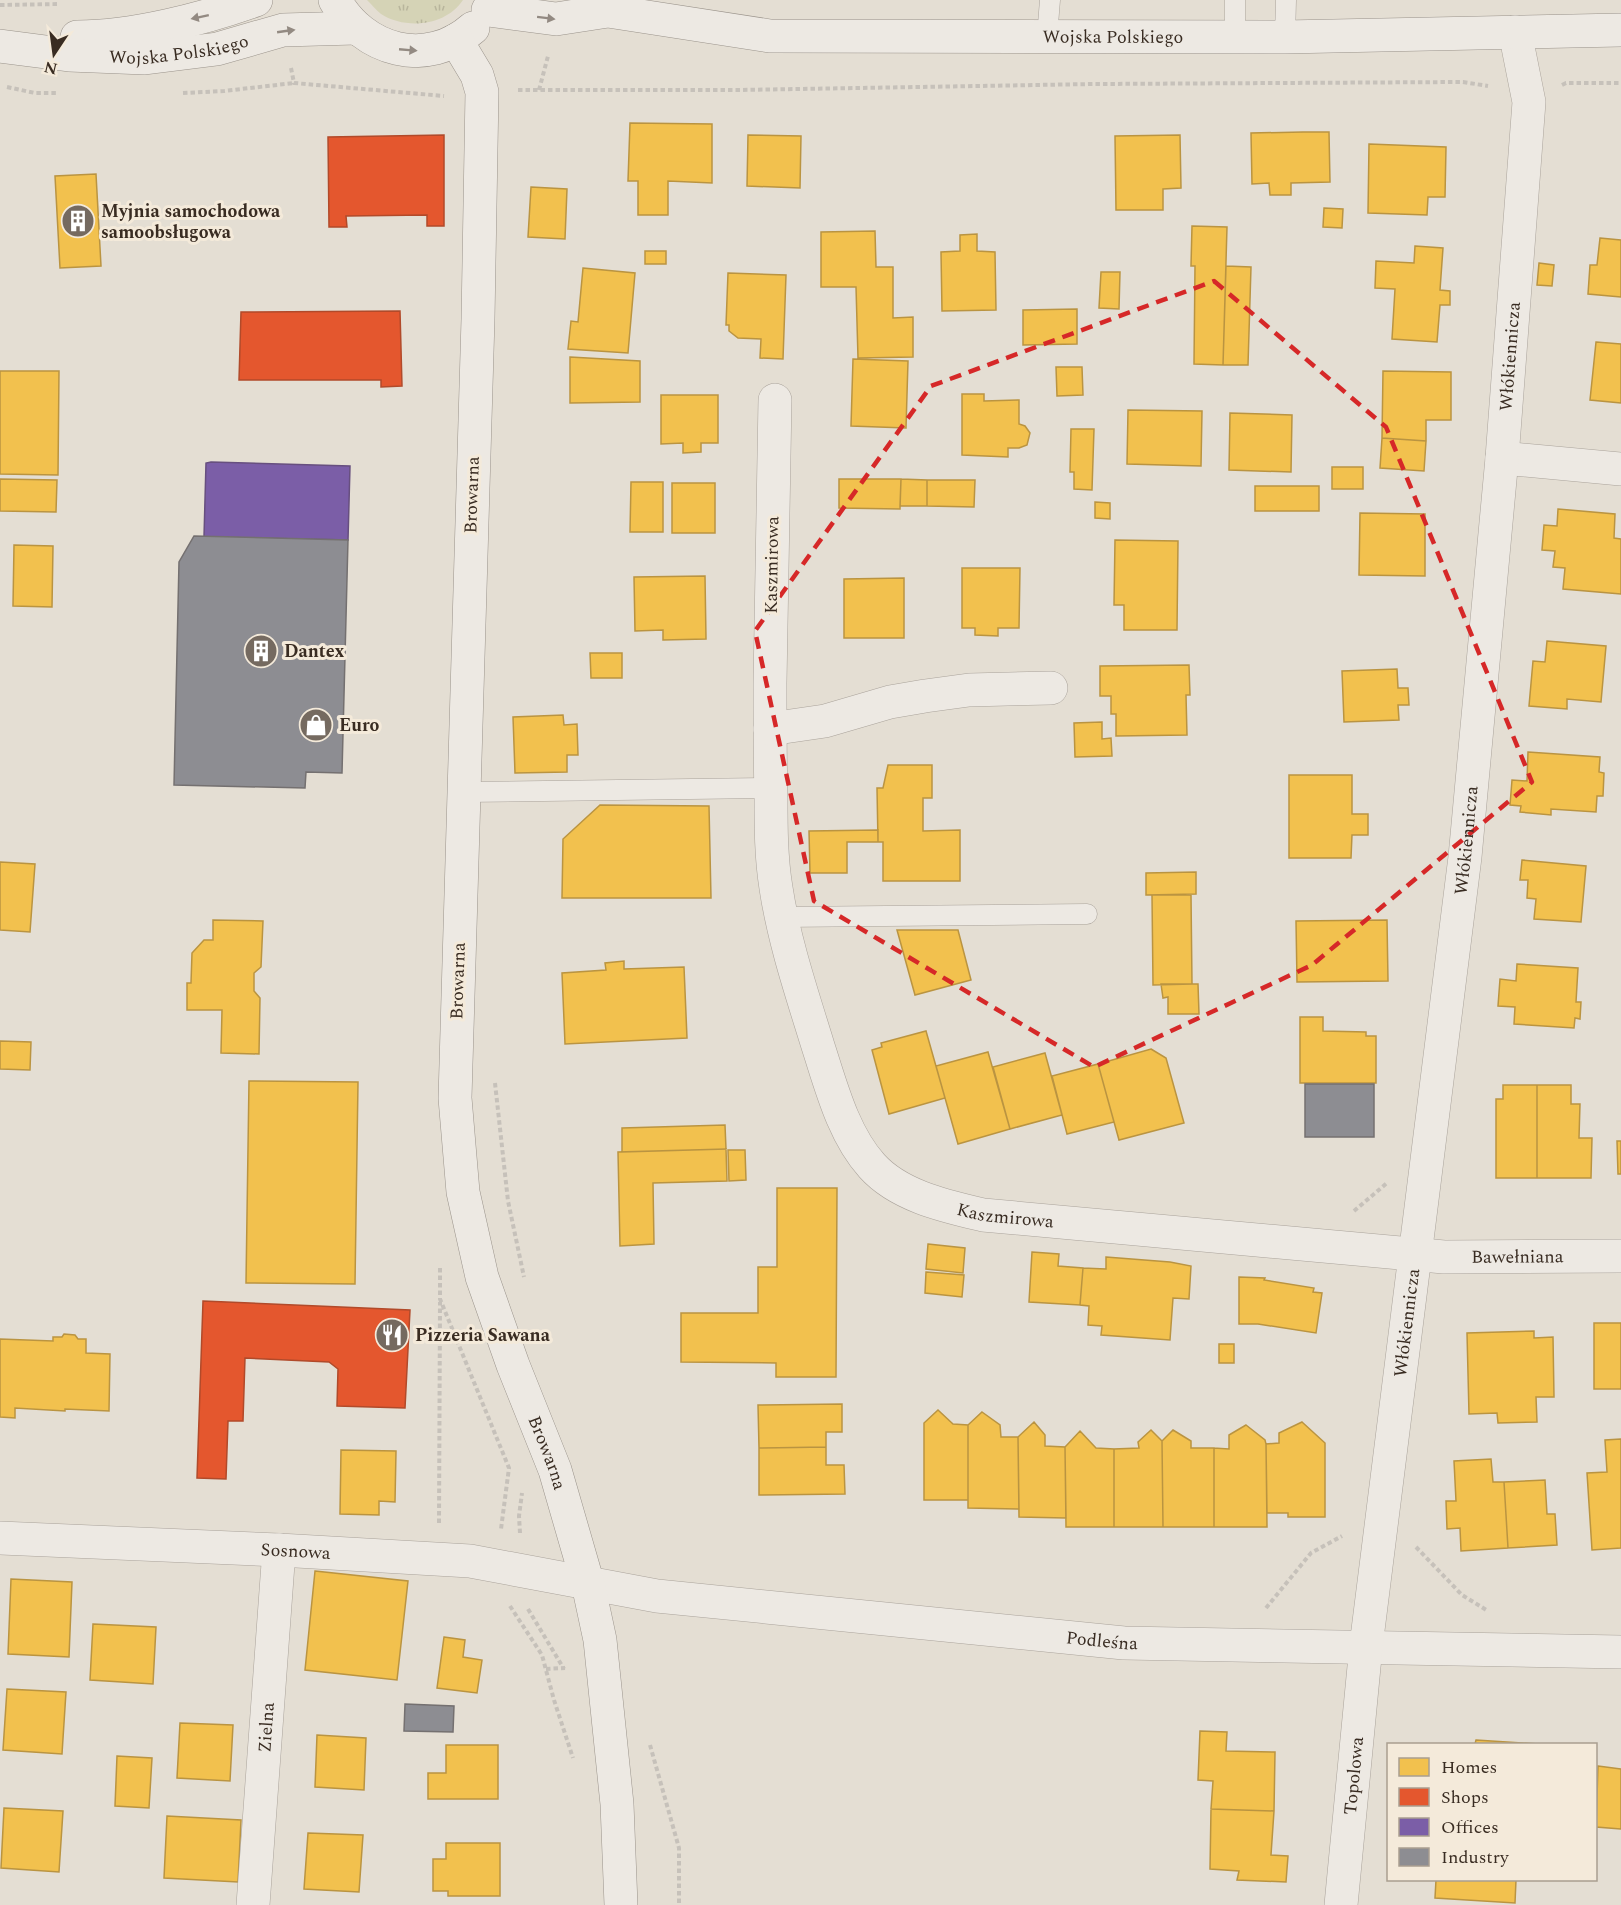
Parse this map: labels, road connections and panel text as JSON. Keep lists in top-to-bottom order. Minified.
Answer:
{"streets":{"street":["Wojska Polskiego","Włókiennicza","Browarna","Kaszmirowa","Bawełniana","Sosnowa","Podleśna","Zielna","Topolowa"]},"crossings":[["Wojska Polskiego","Włókiennicza"],["Włókiennicza","Kaszmirowa"],["Włókiennicza","Bawełniana"],["Włókiennicza","Podleśna"],["Włókiennicza","Topolowa"],["Browarna","Sosnowa"],["Browarna","Podleśna"],["Kaszmirowa","Bawełniana"],["Sosnowa","Podleśna"],["Sosnowa","Zielna"],["Podleśna","Topolowa"]],"places":{"building":["Myjnia samochodowa samoobsługowa","Dantex"],"shop":["Euro"],"restaurant":["Pizzeria Sawana"]},"legend":["Homes","Shops","Offices","Industry"],"north":"bottom"}
